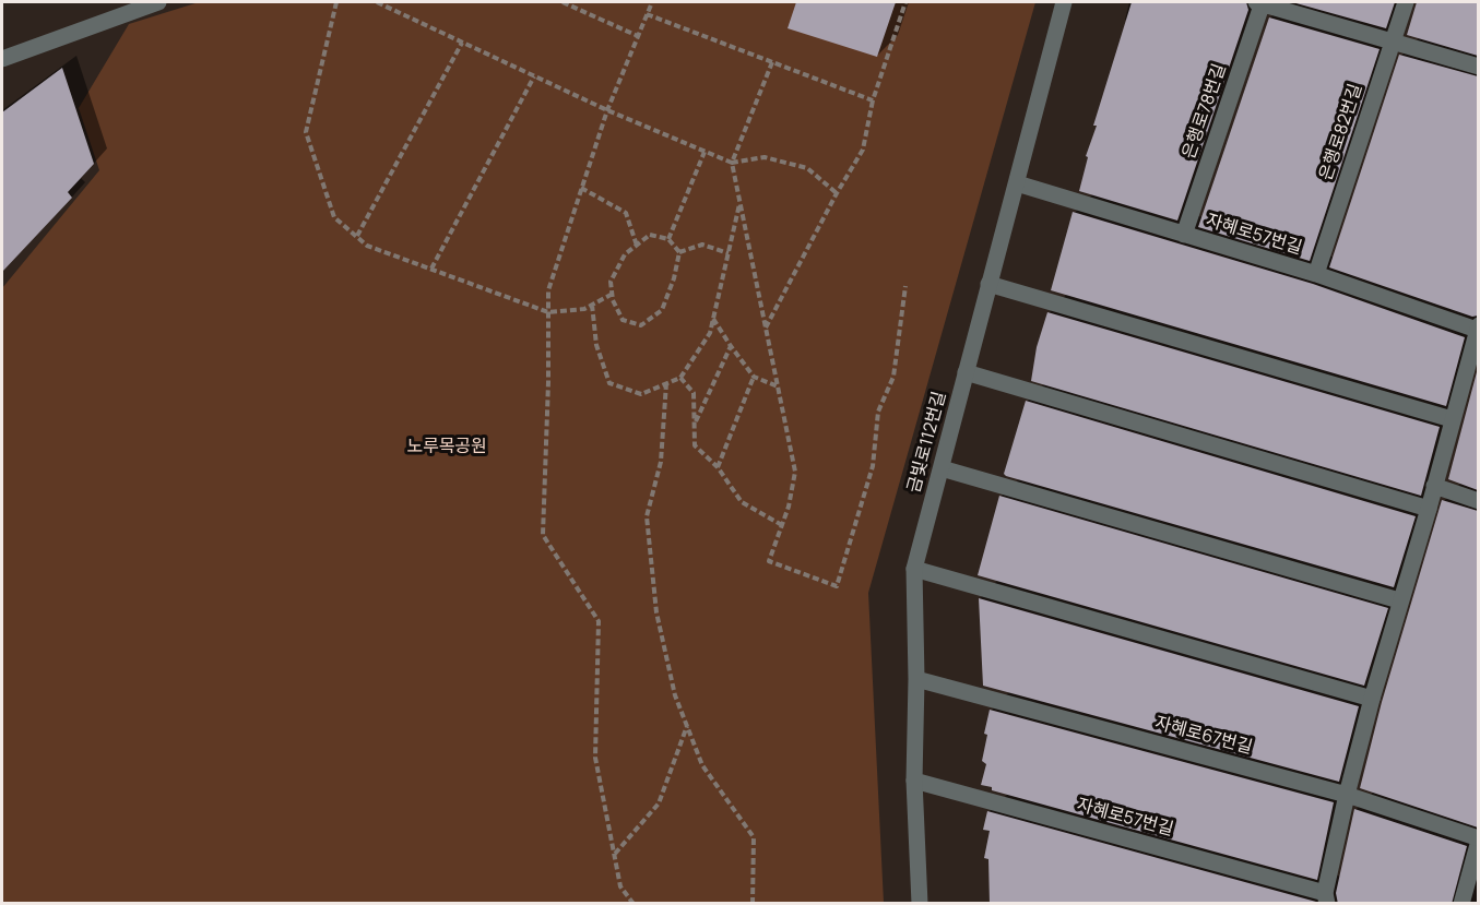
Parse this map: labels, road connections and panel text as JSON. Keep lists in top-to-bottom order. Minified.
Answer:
{"streets":{"street":["은행로78번길","은행로82번길","자혜로57번길","금빛로112번길","자혜로67번길"]},"crossings":[["은행로78번길","자혜로57번길"],["은행로82번길","자혜로57번길"],["자혜로57번길","금빛로112번길"],["자혜로57번길","자혜로67번길"],["금빛로112번길","자혜로67번길"]],"parks":["노루목공원"]}
